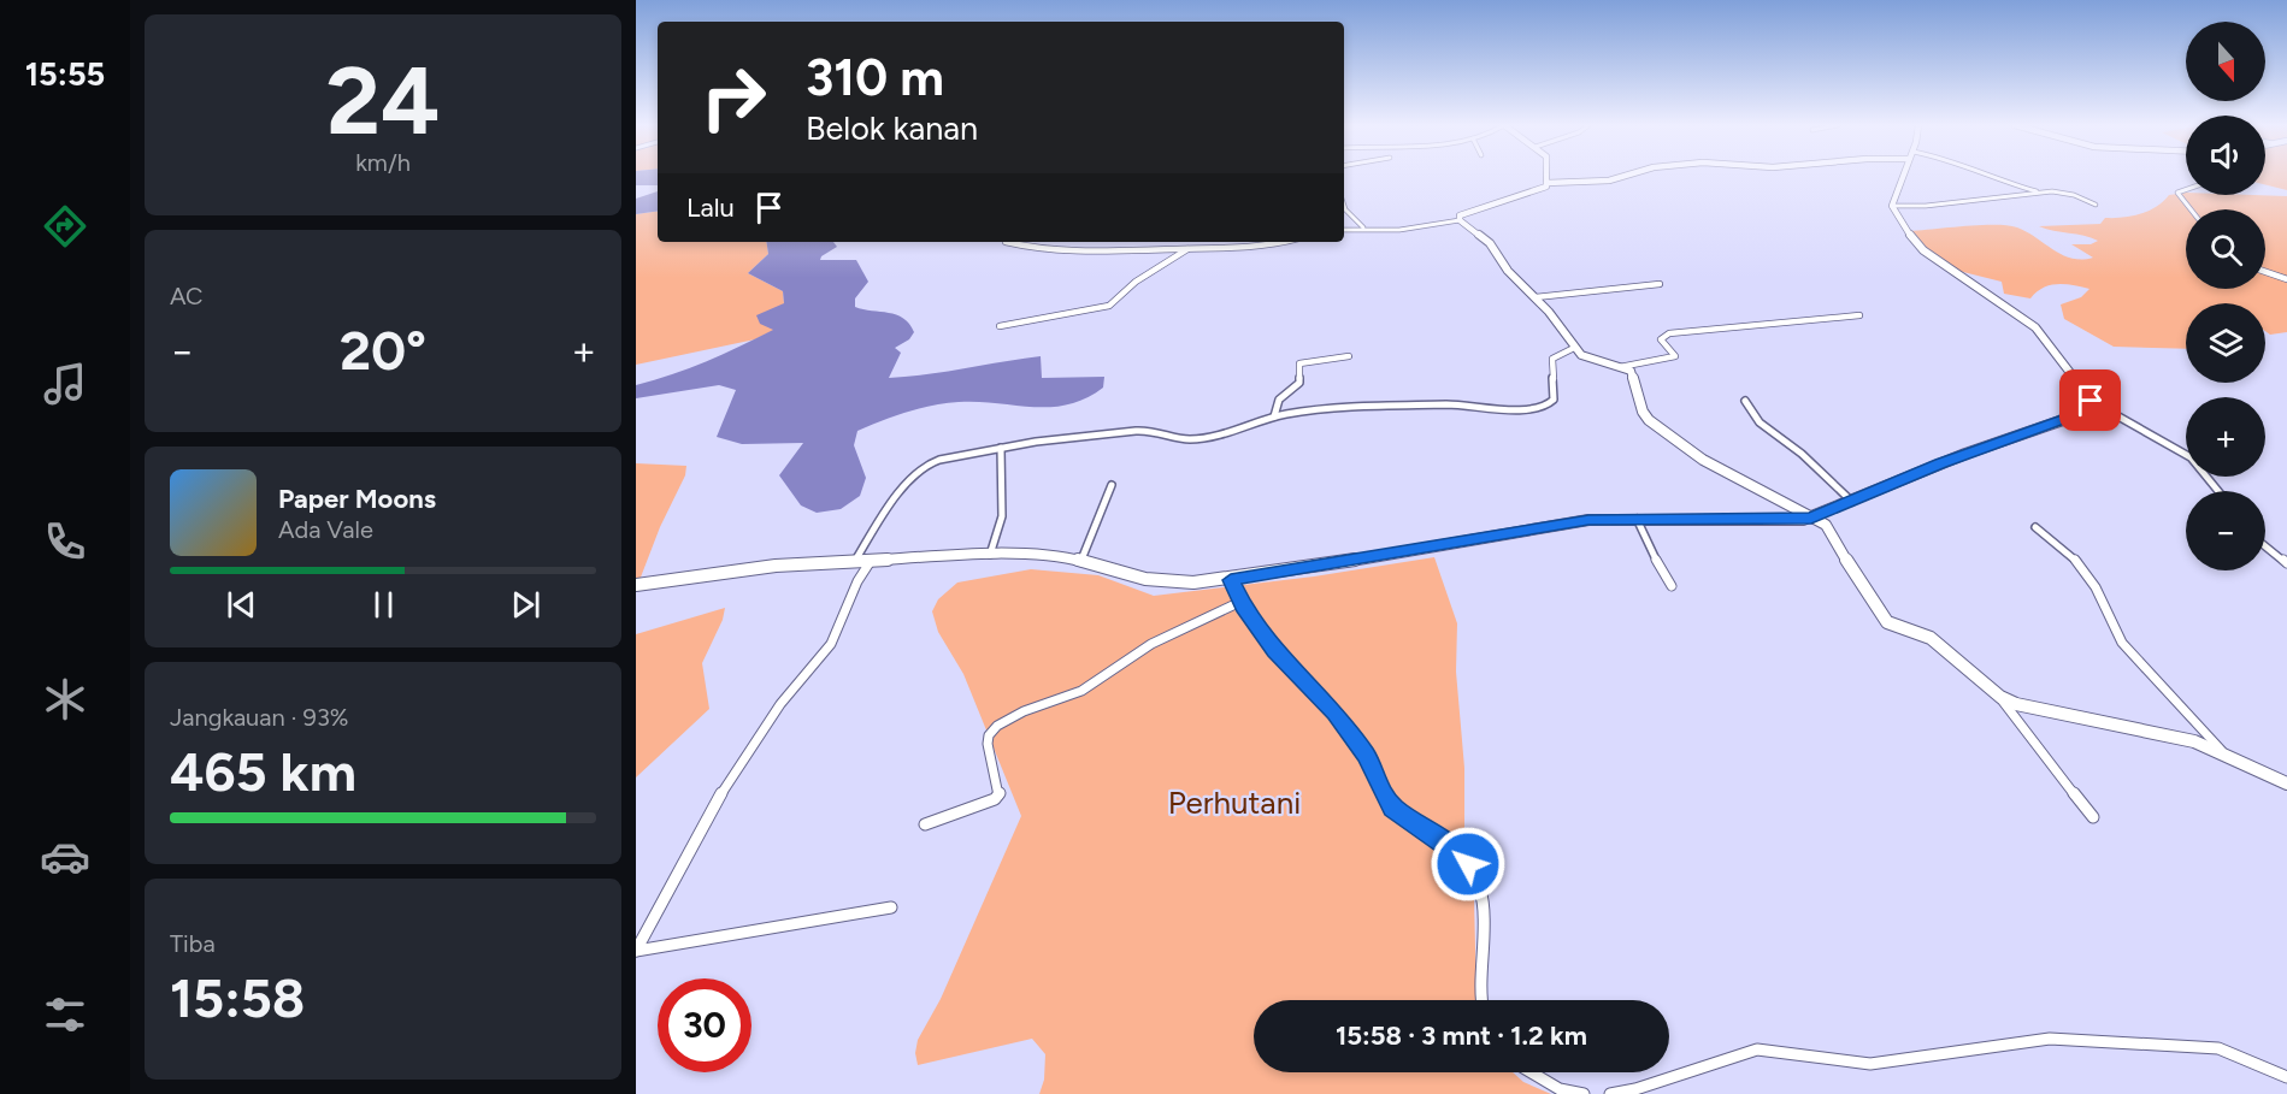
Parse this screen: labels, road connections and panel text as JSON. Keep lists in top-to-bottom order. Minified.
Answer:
{"parks":["Perhutani"],"north":"bottom","page":{"tabs":"15:55","tile":[["24","km/h"],"AC",["Jangkauan · 93%","465 km"],["Tiba","15:58"]],"map_buttons":["+","−"],"turn":["310 m","Belok kanan"],"then":"Lalu","heat":["−","20°","+"],"song":["Paper Moons","Ada Vale"],"limit":"30","trip":"15:58 · 3 mnt · 1.2 km"}}
